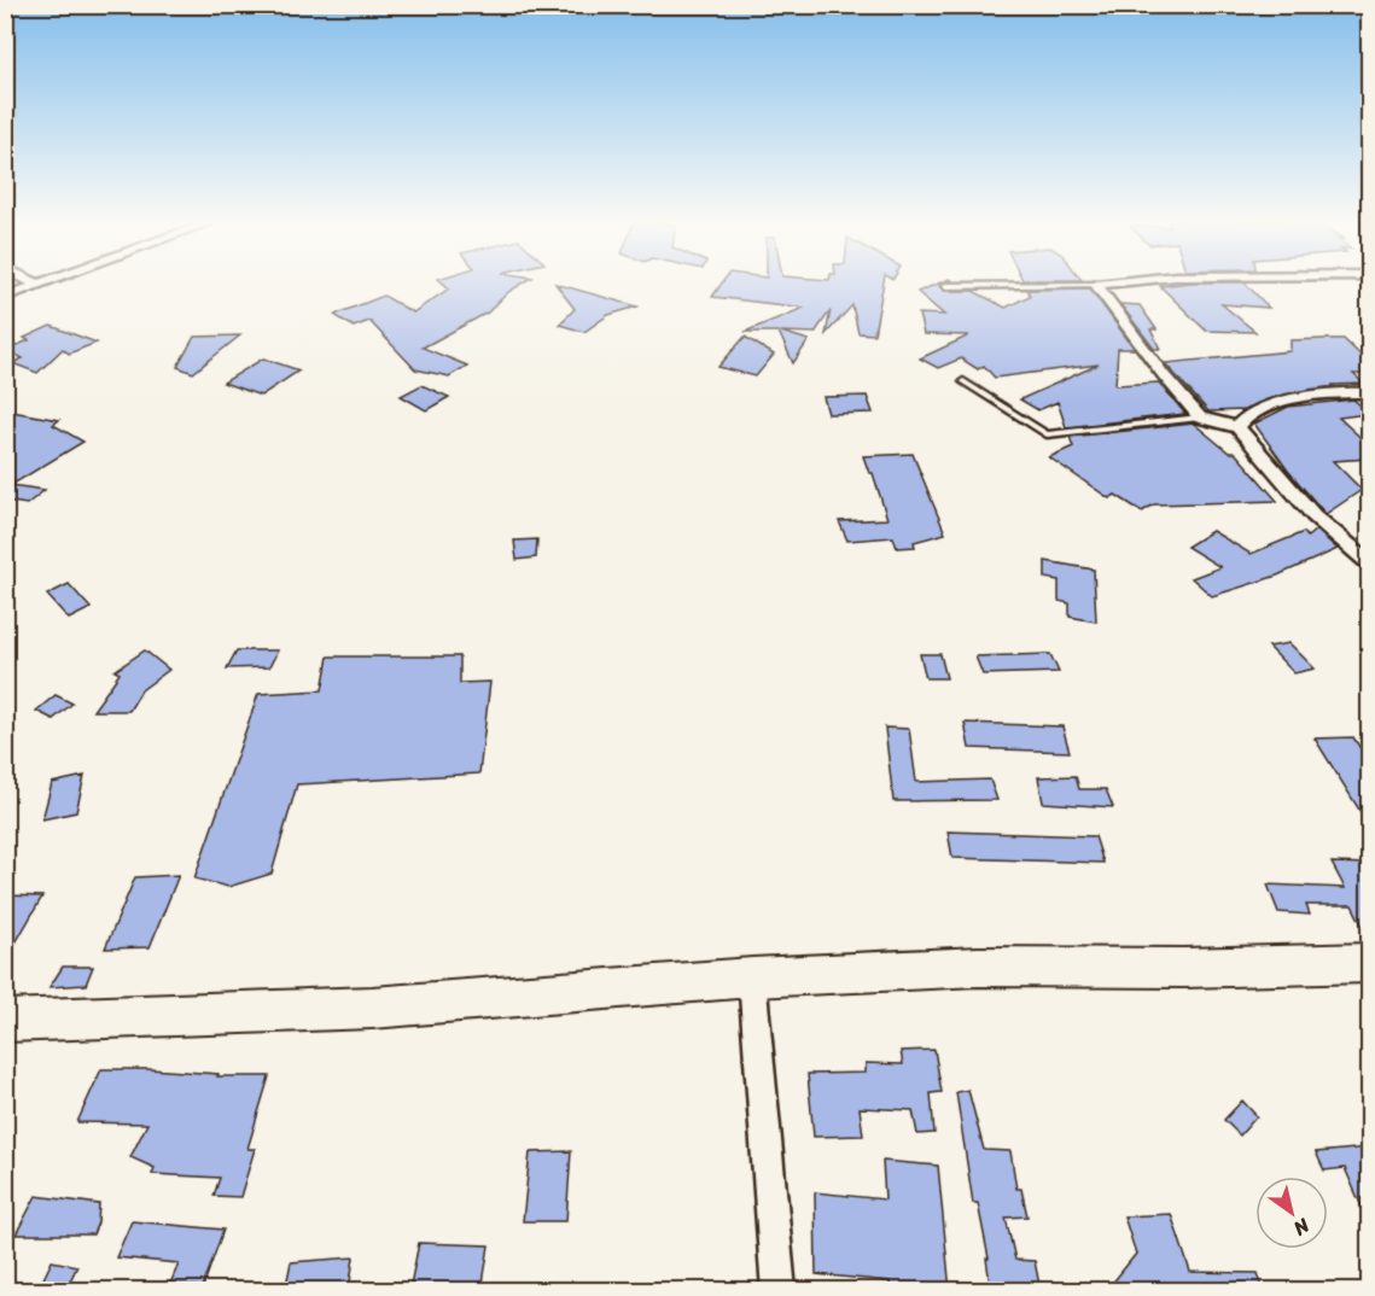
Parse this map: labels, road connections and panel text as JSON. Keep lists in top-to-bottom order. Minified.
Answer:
{"north":"bottom right"}
